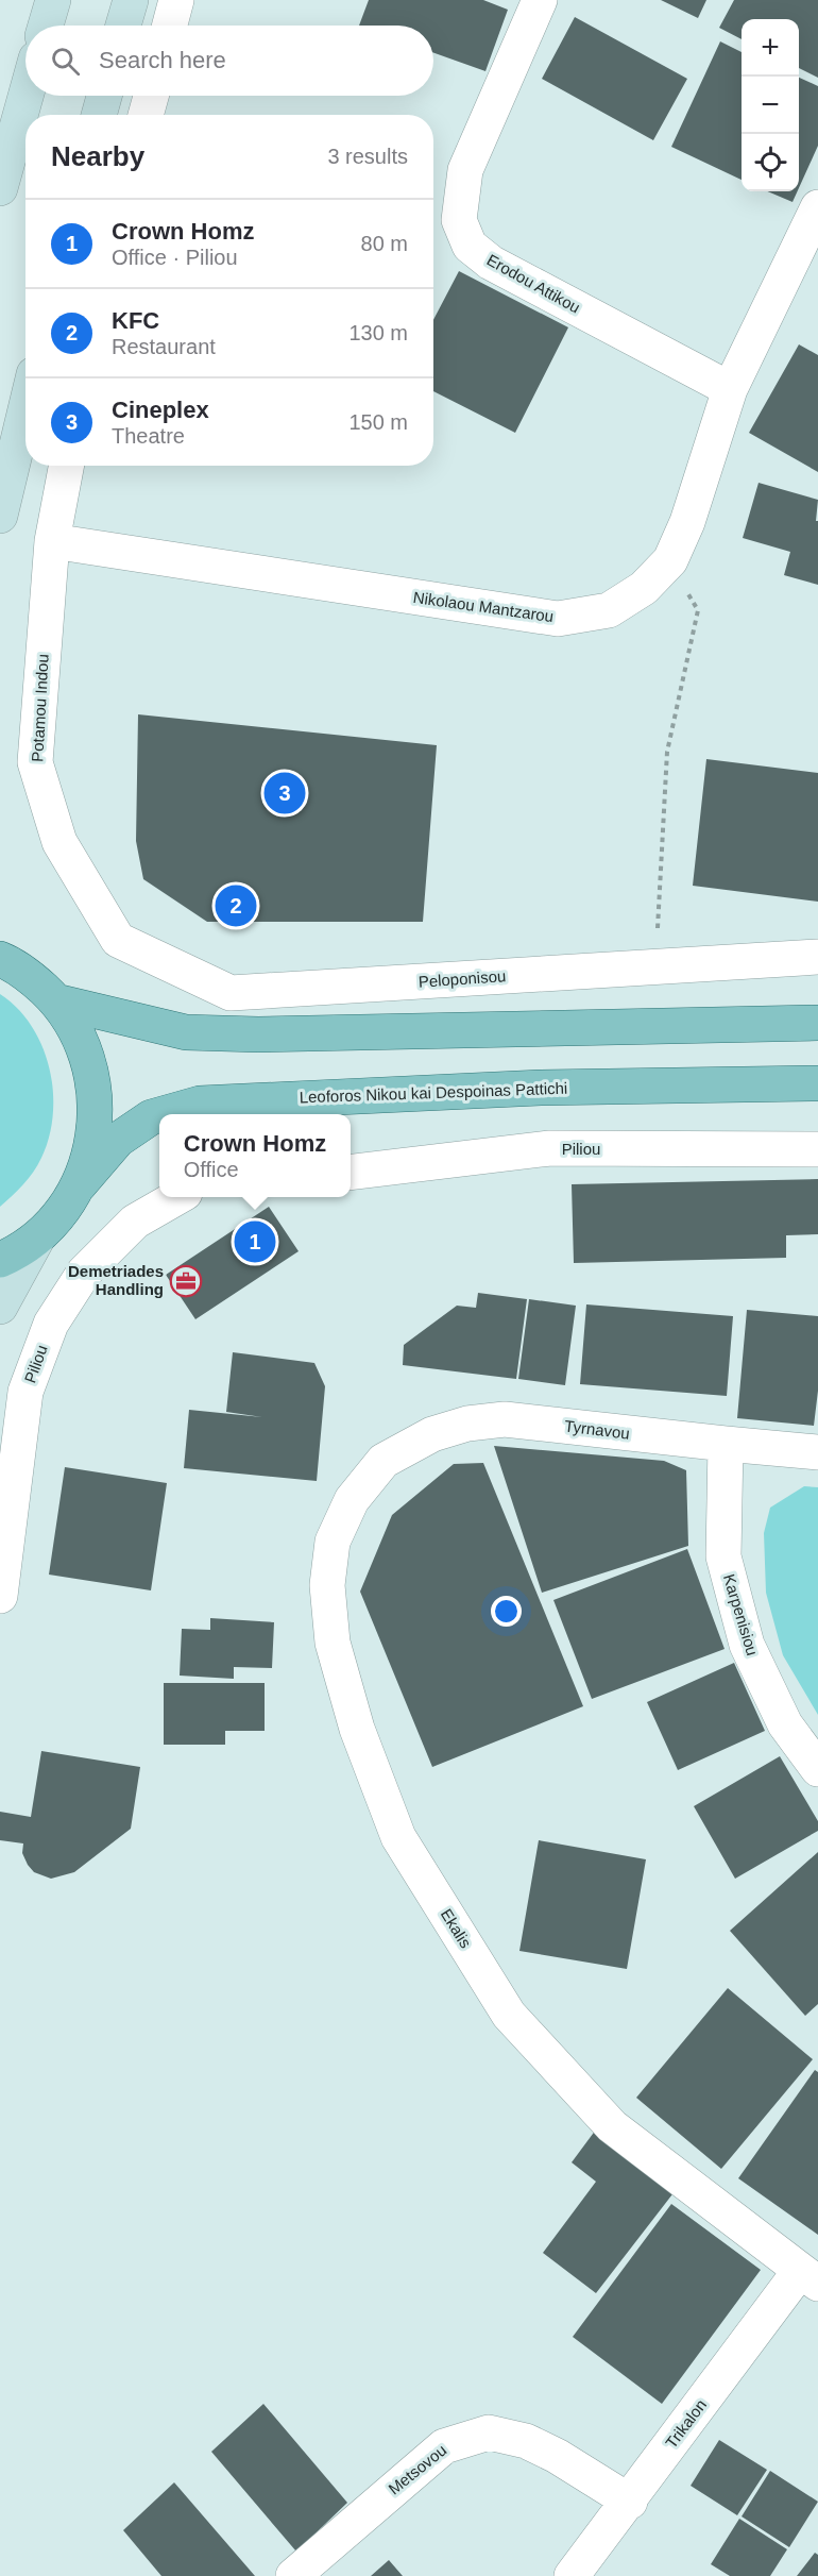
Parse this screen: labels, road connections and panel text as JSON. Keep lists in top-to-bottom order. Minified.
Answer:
{"streets":{"main road":["Leoforos Nikou kai Despoinas Pattichi"],"street":["Erodou Attikou","Nikolaou Mantzarou","Potamou Indou","Peloponisou","Piliou","Tyrnavou","Karpenisiou","Ekalis","Trikalon","Metsovou"]},"crossings":[["Erodou Attikou","Nikolaou Mantzarou"],["Nikolaou Mantzarou","Potamou Indou"],["Potamou Indou","Peloponisou"],["Tyrnavou","Karpenisiou"],["Tyrnavou","Ekalis"],["Ekalis","Trikalon"],["Trikalon","Metsovou"]],"places":{"office":["Demetriades Handling"]},"page":{"map_buttons":["+","−"],"search":"Search here","heading":["Nearby","3 results"],"list":[{"mark":"1","name":"Crown Homz","note":"Office · Piliou","value":"80 m"},{"mark":"2","name":"KFC","note":"Restaurant","value":"130 m"},{"mark":"3","name":"Cineplex","note":"Theatre","value":"150 m"}],"pins":["3","2","1"],"popup":["Crown Homz","Office"]}}
